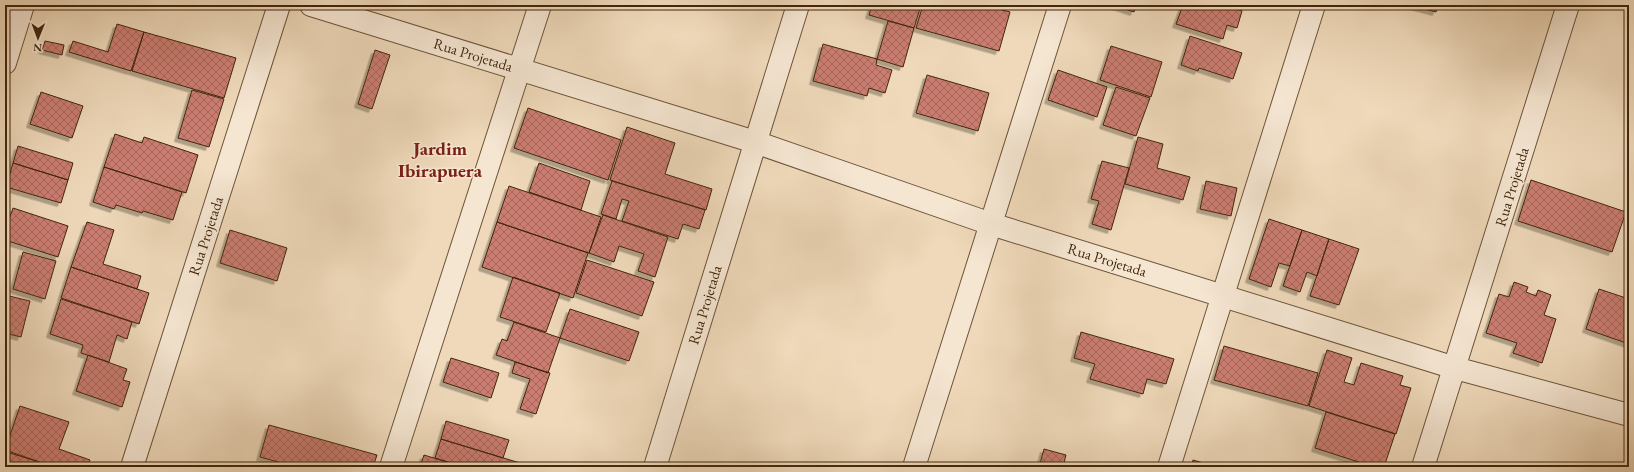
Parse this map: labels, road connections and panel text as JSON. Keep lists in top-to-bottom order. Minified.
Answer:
{"streets":{"street":["Rua Projetada"]},"districts":["Jardim Ibirapuera"],"north":"bottom"}
